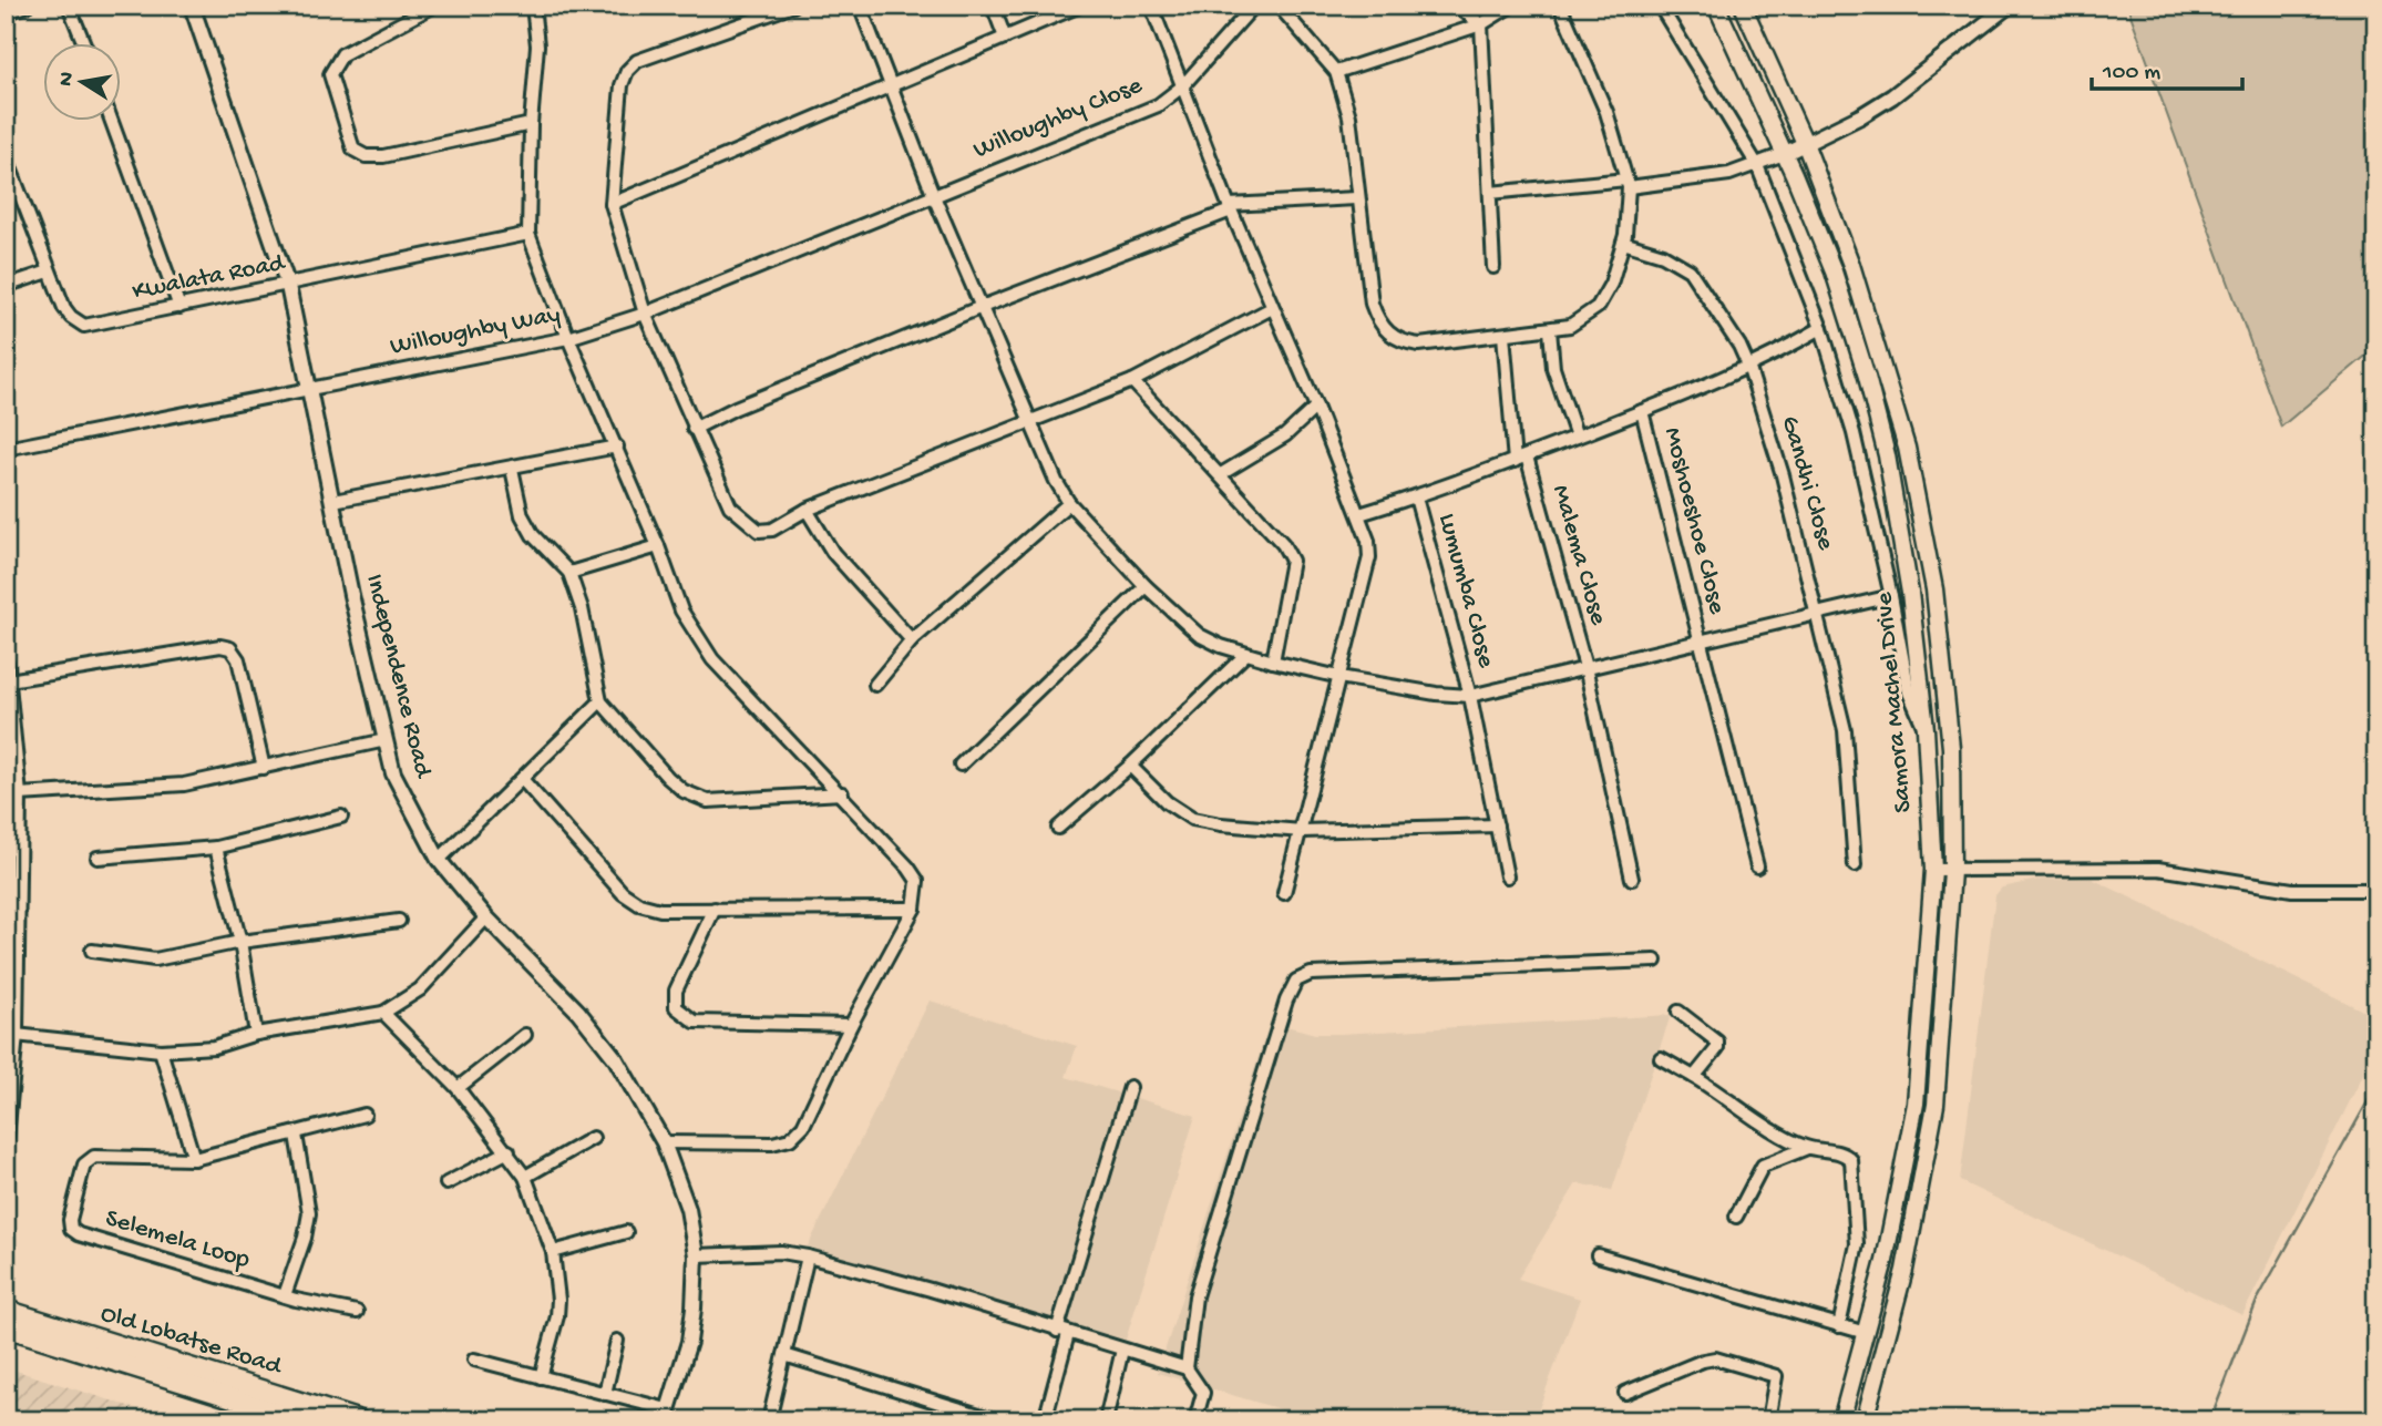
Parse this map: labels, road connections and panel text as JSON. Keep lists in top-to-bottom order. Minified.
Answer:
{"streets":{"main road":["Samora Machel Drive","Old Lobatse Road"],"street":["Willoughby Close","Kwalata Road","Willoughby Way","Gandhi Close","Moshoeshoe Close","Malema Close","Lumumba Close","Independence Road","Selemela Loop"]},"crossings":[["Willoughby Close","Willoughby Way"],["Kwalata Road","Independence Road"],["Willoughby Way","Independence Road"]],"scale_bar":"100 m","north":"left"}
